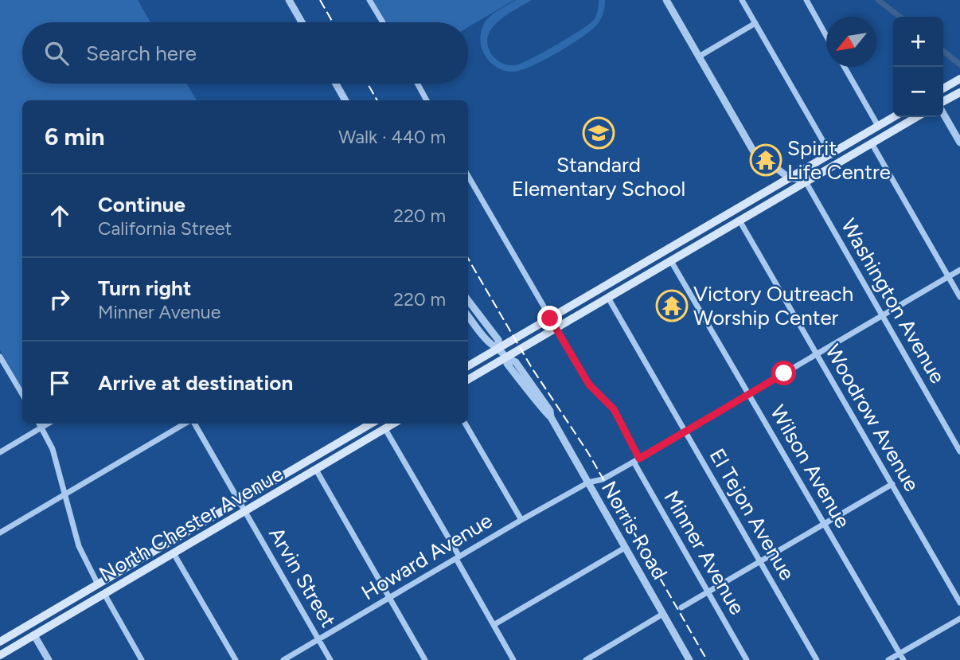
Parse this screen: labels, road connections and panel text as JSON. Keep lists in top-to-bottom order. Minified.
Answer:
{"streets":{"main road":["North Chester Avenue"],"street":["Washington Avenue","Woodrow Avenue","Wilson Avenue","El Tejon Avenue","Norris Road","Minner Avenue","Howard Avenue","Arvin Street"]},"crossings":[["Washington Avenue","Howard Avenue"],["Woodrow Avenue","Howard Avenue"],["Wilson Avenue","Howard Avenue"],["El Tejon Avenue","Howard Avenue"],["North Chester Avenue","Arvin Street"],["Norris Road","Howard Avenue"],["Minner Avenue","Howard Avenue"],["Howard Avenue","Arvin Street"]],"places":{"school or university":["Standard Elementary School"],"temple":["Spirit Life Centre","Victory Outreach Worship Center"]},"north":"bottom left","page":{"map_buttons":["+","−"],"search":"Search here","heading":["6 min","Walk · 440 m"],"list":[["Continue","California Street","220 m"],["Turn right","Minner Avenue","220 m"],"Arrive at destination"]}}
